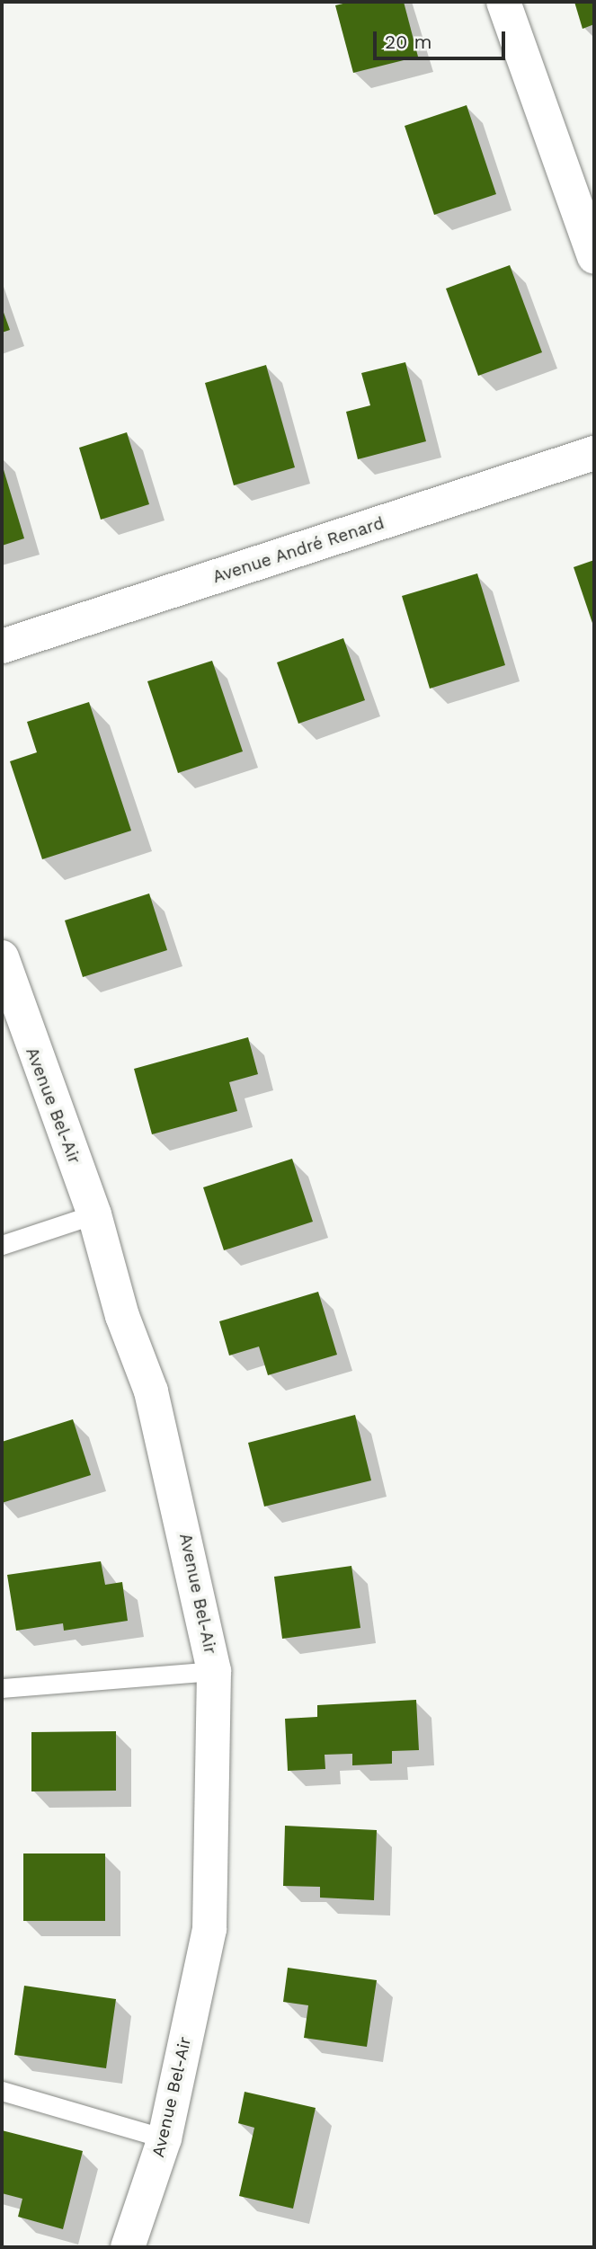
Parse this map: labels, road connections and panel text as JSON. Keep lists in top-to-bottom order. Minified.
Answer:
{"streets":{"street":["Avenue André Renard","Avenue Bel-Air"]},"scale_bar":"20 m"}
